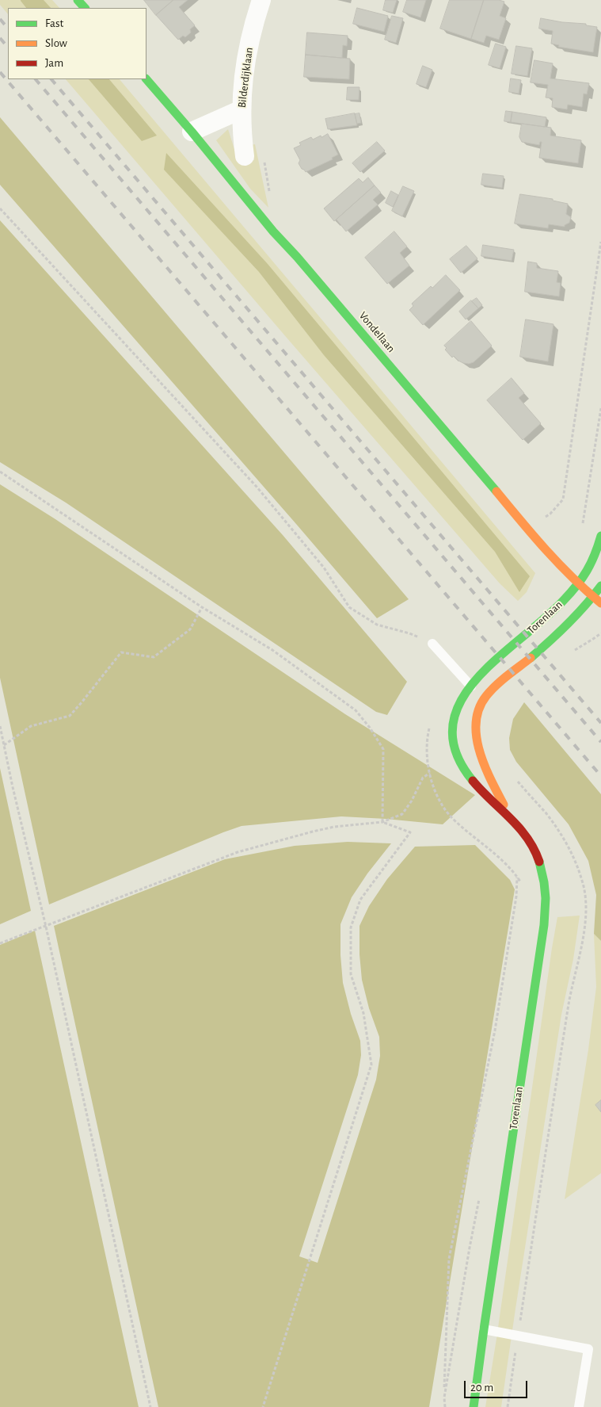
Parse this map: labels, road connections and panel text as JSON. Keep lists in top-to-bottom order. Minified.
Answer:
{"streets":{"main road":["Vondellaan","Torenlaan"],"street":["Bilderdijklaan"]},"crossings":[["Vondellaan","Torenlaan"]],"legend":["Fast","Slow","Jam"],"scale_bar":"20 m"}
